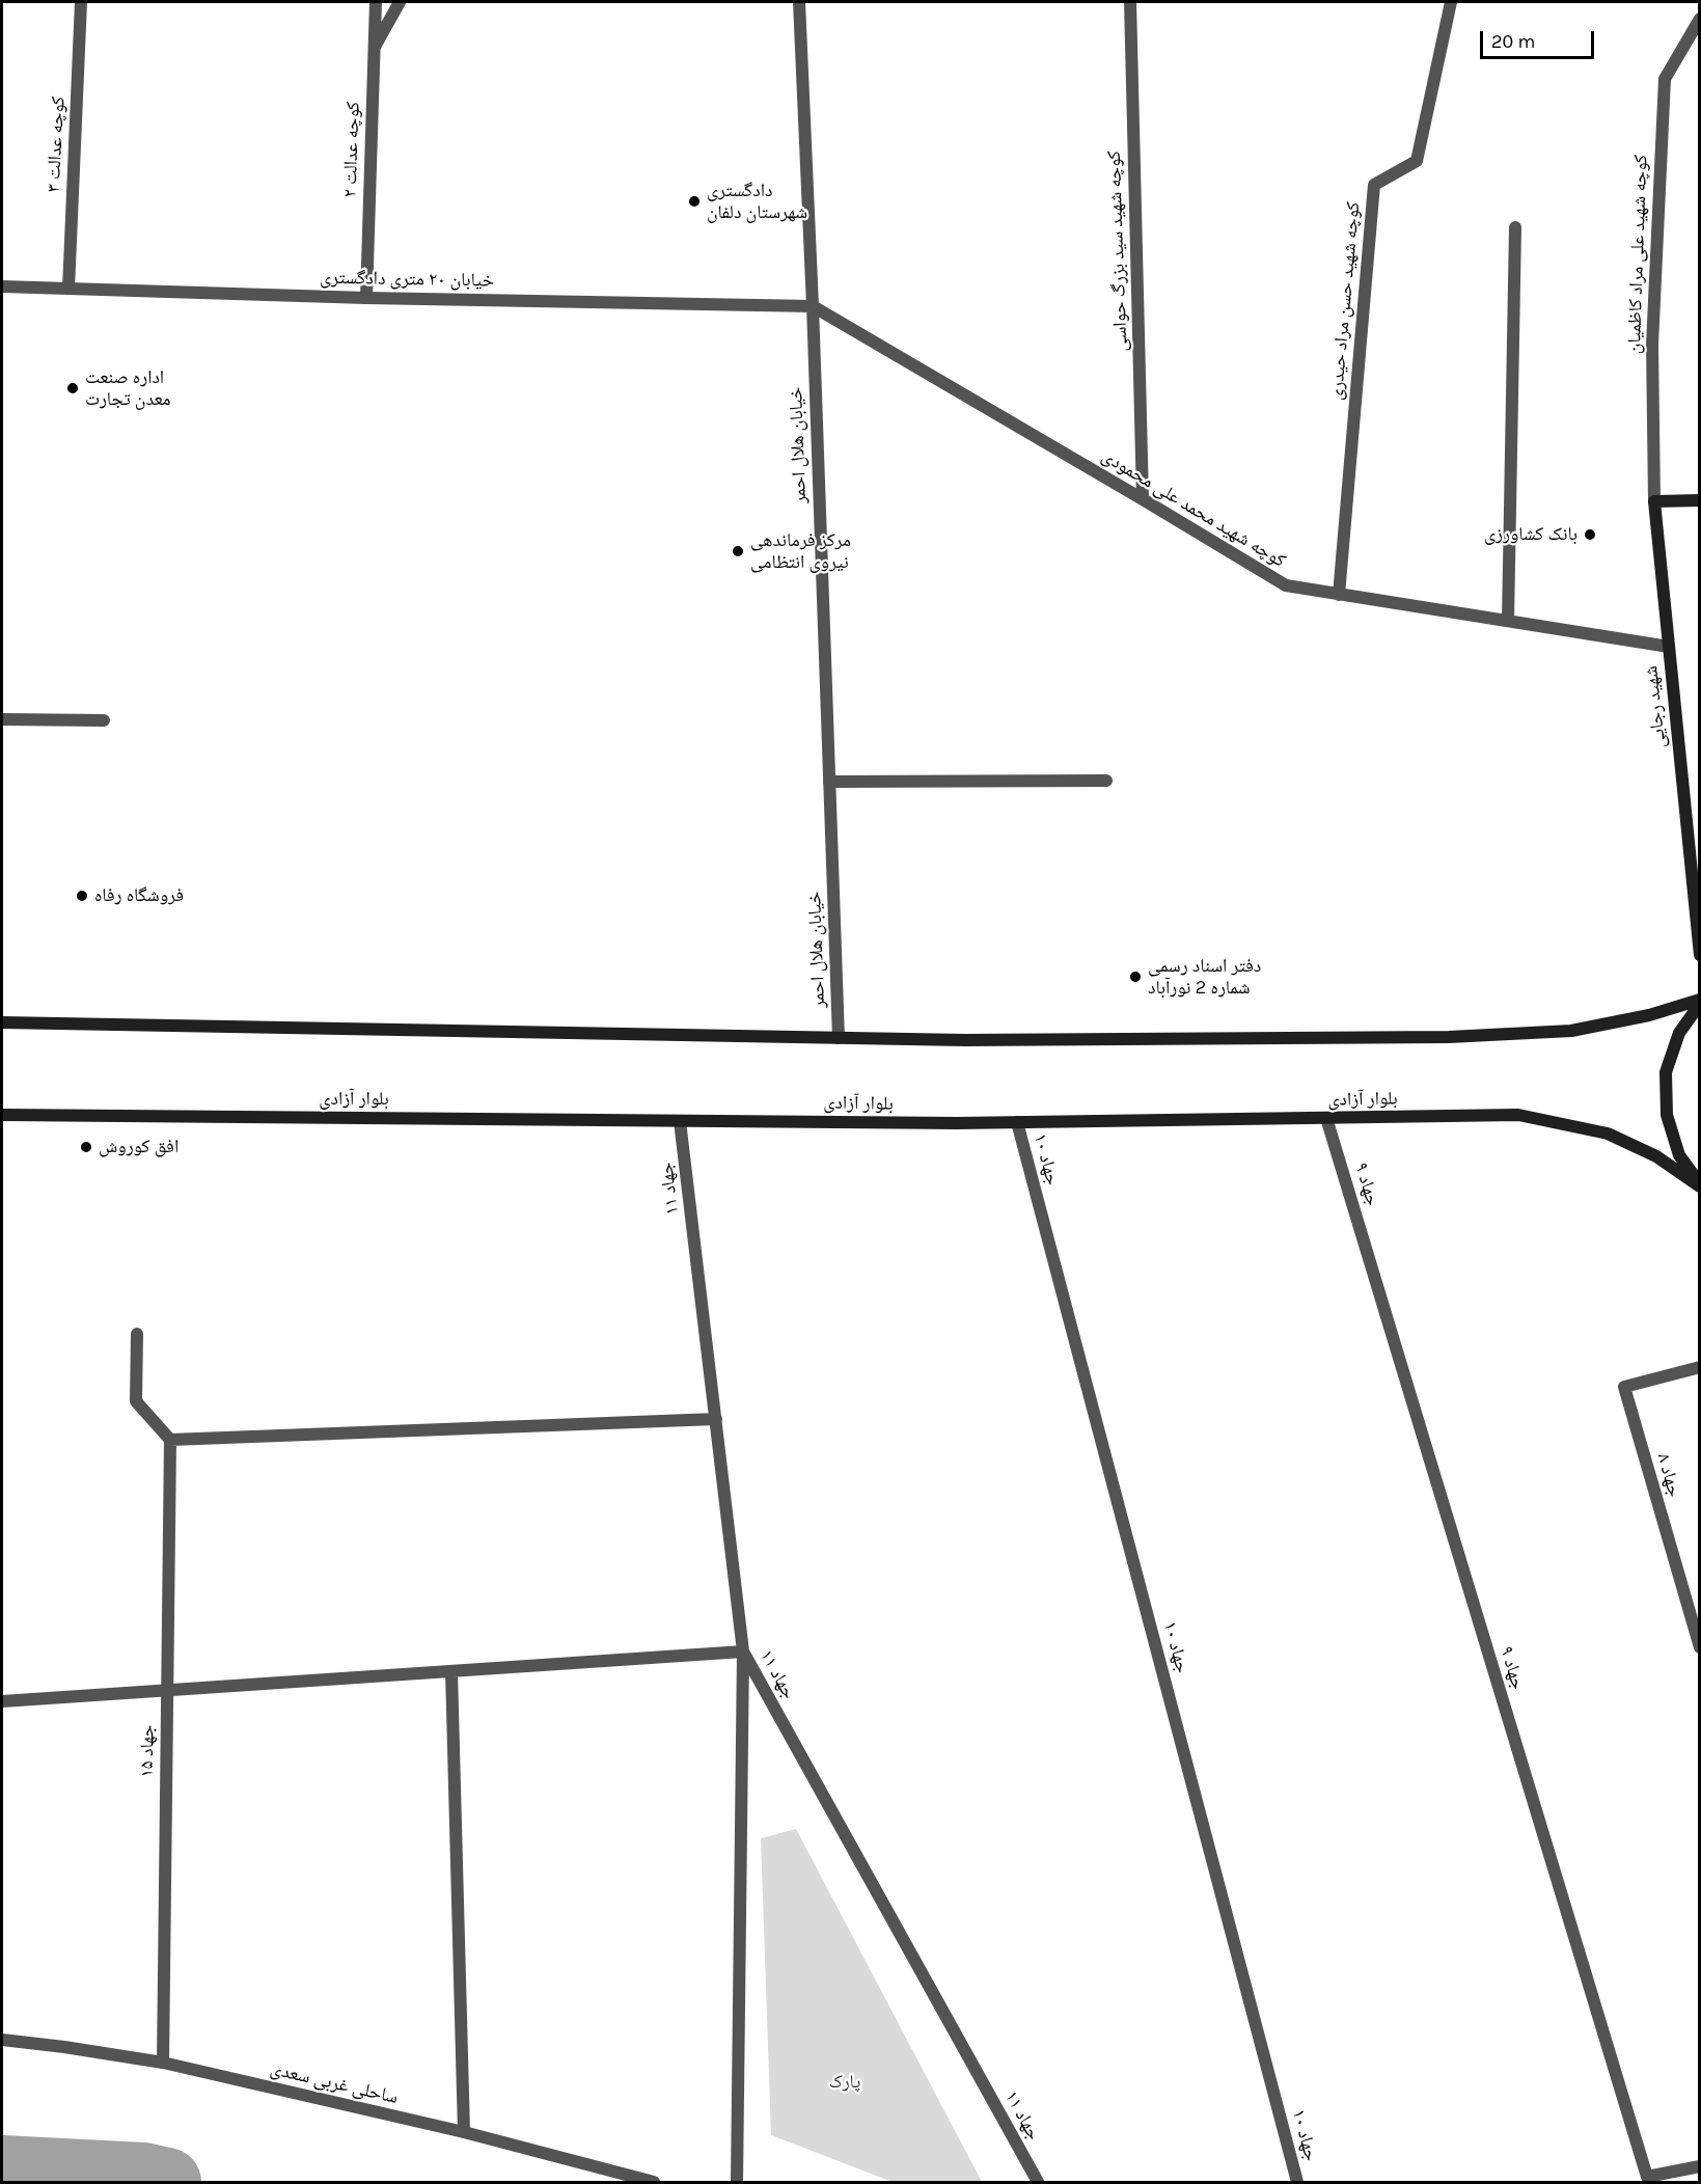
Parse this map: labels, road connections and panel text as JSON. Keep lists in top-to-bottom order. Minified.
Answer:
{"streets":{"main road":["شهید رجایی","بلوار آزادی"],"street":["کوچه عدالت ۳","کوچه عدالت ۲","کوچه شهید سید بزرگ حواسی","کوچه شهید علی مراد کاظمیان","خیابان ۲۰ متری دادگستری","کوچه شهید حسن مراد حیدری","خیابان هلال احمر","کوچه شهید محمد علی محمودی","جهاد ۱۰","جهاد ۹","جهاد ۱۱","جهاد ۸","جهاد ۱۵","ساحلی غربی سعدی"]},"crossings":[["کوچه عدالت ۳","خیابان ۲۰ متری دادگستری"],["کوچه عدالت ۲","خیابان ۲۰ متری دادگستری"],["کوچه شهید سید بزرگ حواسی","کوچه شهید محمد علی محمودی"],["کوچه شهید علی مراد کاظمیان","شهید رجایی"],["خیابان ۲۰ متری دادگستری","خیابان هلال احمر"],["خیابان ۲۰ متری دادگستری","کوچه شهید محمد علی محمودی"],["کوچه شهید حسن مراد حیدری","کوچه شهید محمد علی محمودی"],["خیابان هلال احمر","کوچه شهید محمد علی محمودی"],["کوچه شهید محمد علی محمودی","شهید رجایی"],["بلوار آزادی","جهاد ۱۰"],["بلوار آزادی","جهاد ۹"],["بلوار آزادی","جهاد ۱۱"],["جهاد ۱۵","ساحلی غربی سعدی"]],"parks":["پارک"],"places":["دادگستری شهرستان دلفان","اداره صنعت معدن تجارت","بانک کشاورزی","مرکز فرماندهی نیروی انتظامی","فروشگاه رفاه","دفتر اسناد رسمی شماره 2 نورآباد","افق کوروش"],"scale_bar":"20 m"}
